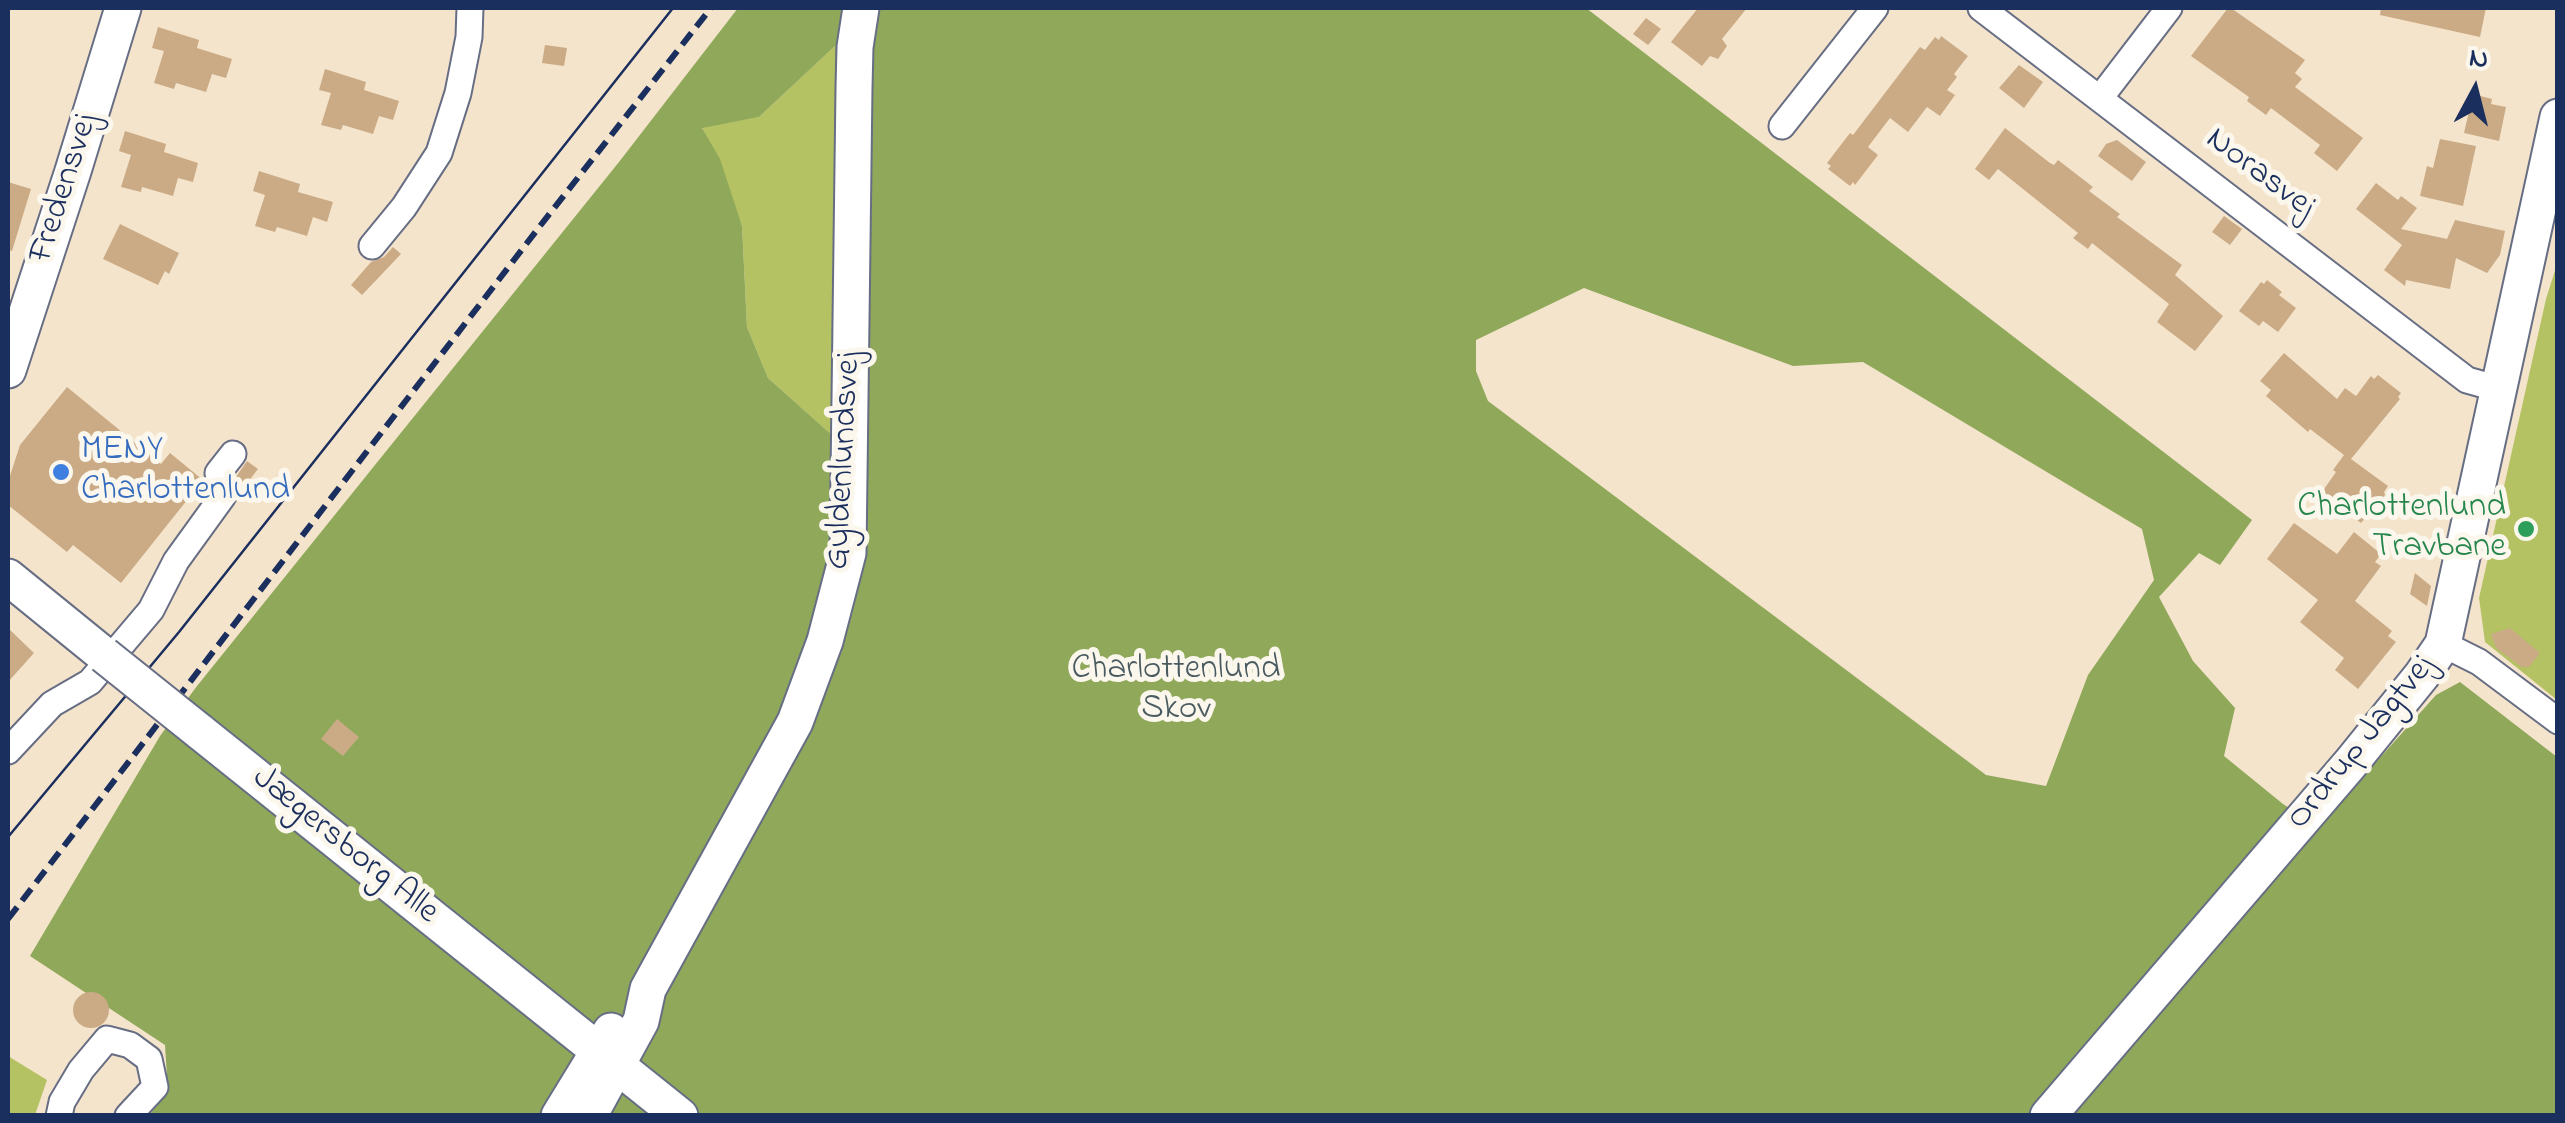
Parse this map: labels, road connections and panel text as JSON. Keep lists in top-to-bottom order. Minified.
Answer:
{"streets":{"street":["Norasvej","Fredensvej","Gyldenlundsvej","Ordrup Jagtvej","Jægersborg Alle"]},"crossings":[["Norasvej","Ordrup Jagtvej"],["Gyldenlundsvej","Jægersborg Alle"]],"parks":["Charlottenlund Skov"],"places":["MENY Charlottenlund","Charlottenlund Travbane"],"north":"top"}
